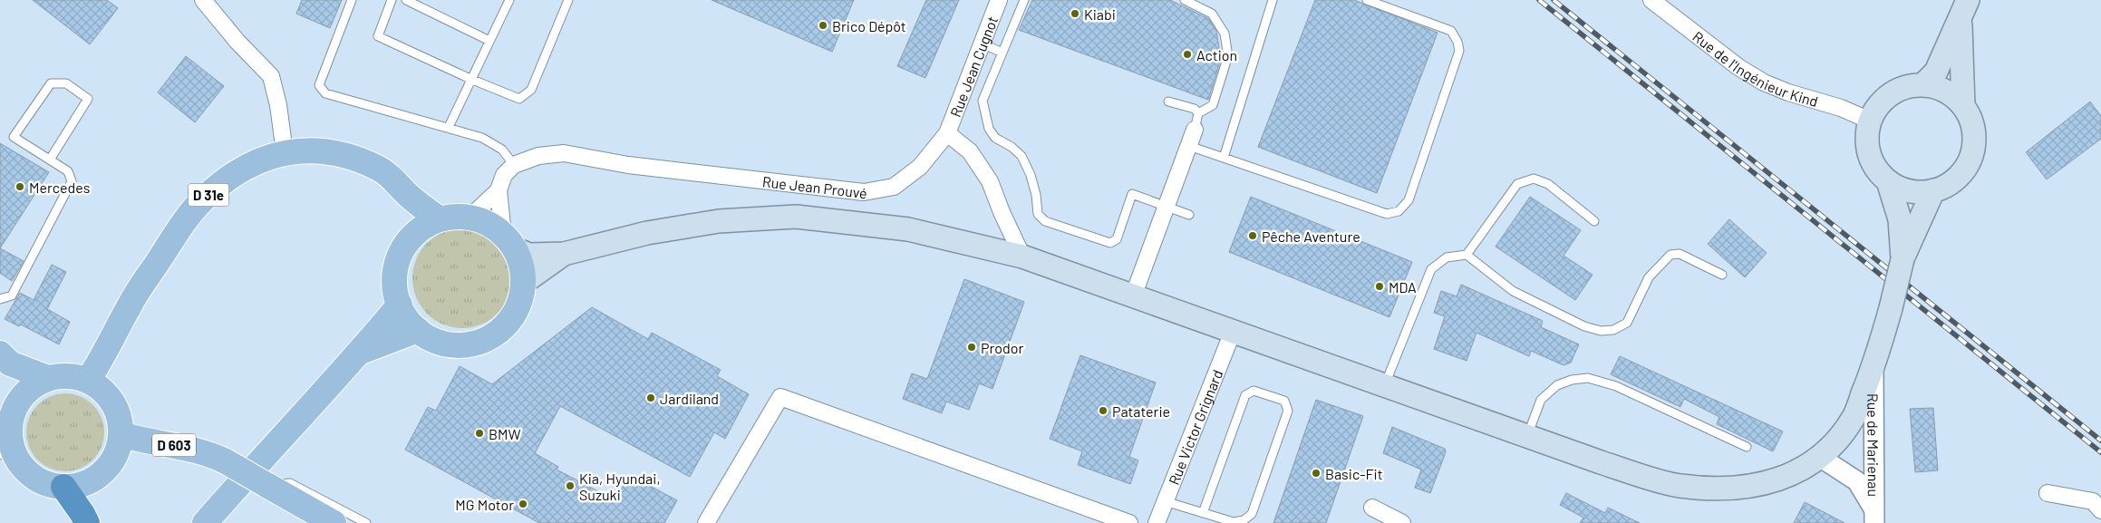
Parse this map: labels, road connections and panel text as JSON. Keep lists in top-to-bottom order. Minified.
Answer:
{"streets":{"main road":["D 31e","D 603"],"street":["Rue Jean Cugnot","Rue de l'Ingénieur Kind","Rue Jean Prouvé","Rue Victor Grignard","Rue de Marienau"]},"crossings":[["Rue Jean Cugnot","Rue Jean Prouvé"],["D 31e","D 603"]],"places":["Kiabi","Brico Dépôt","Action","Mercedes","Pêche Aventure","MDA","Prodor","Jardiland","Pataterie","BMW","Basic-Fit","Kia, Hyundai, Suzuki","MG Motor"]}
